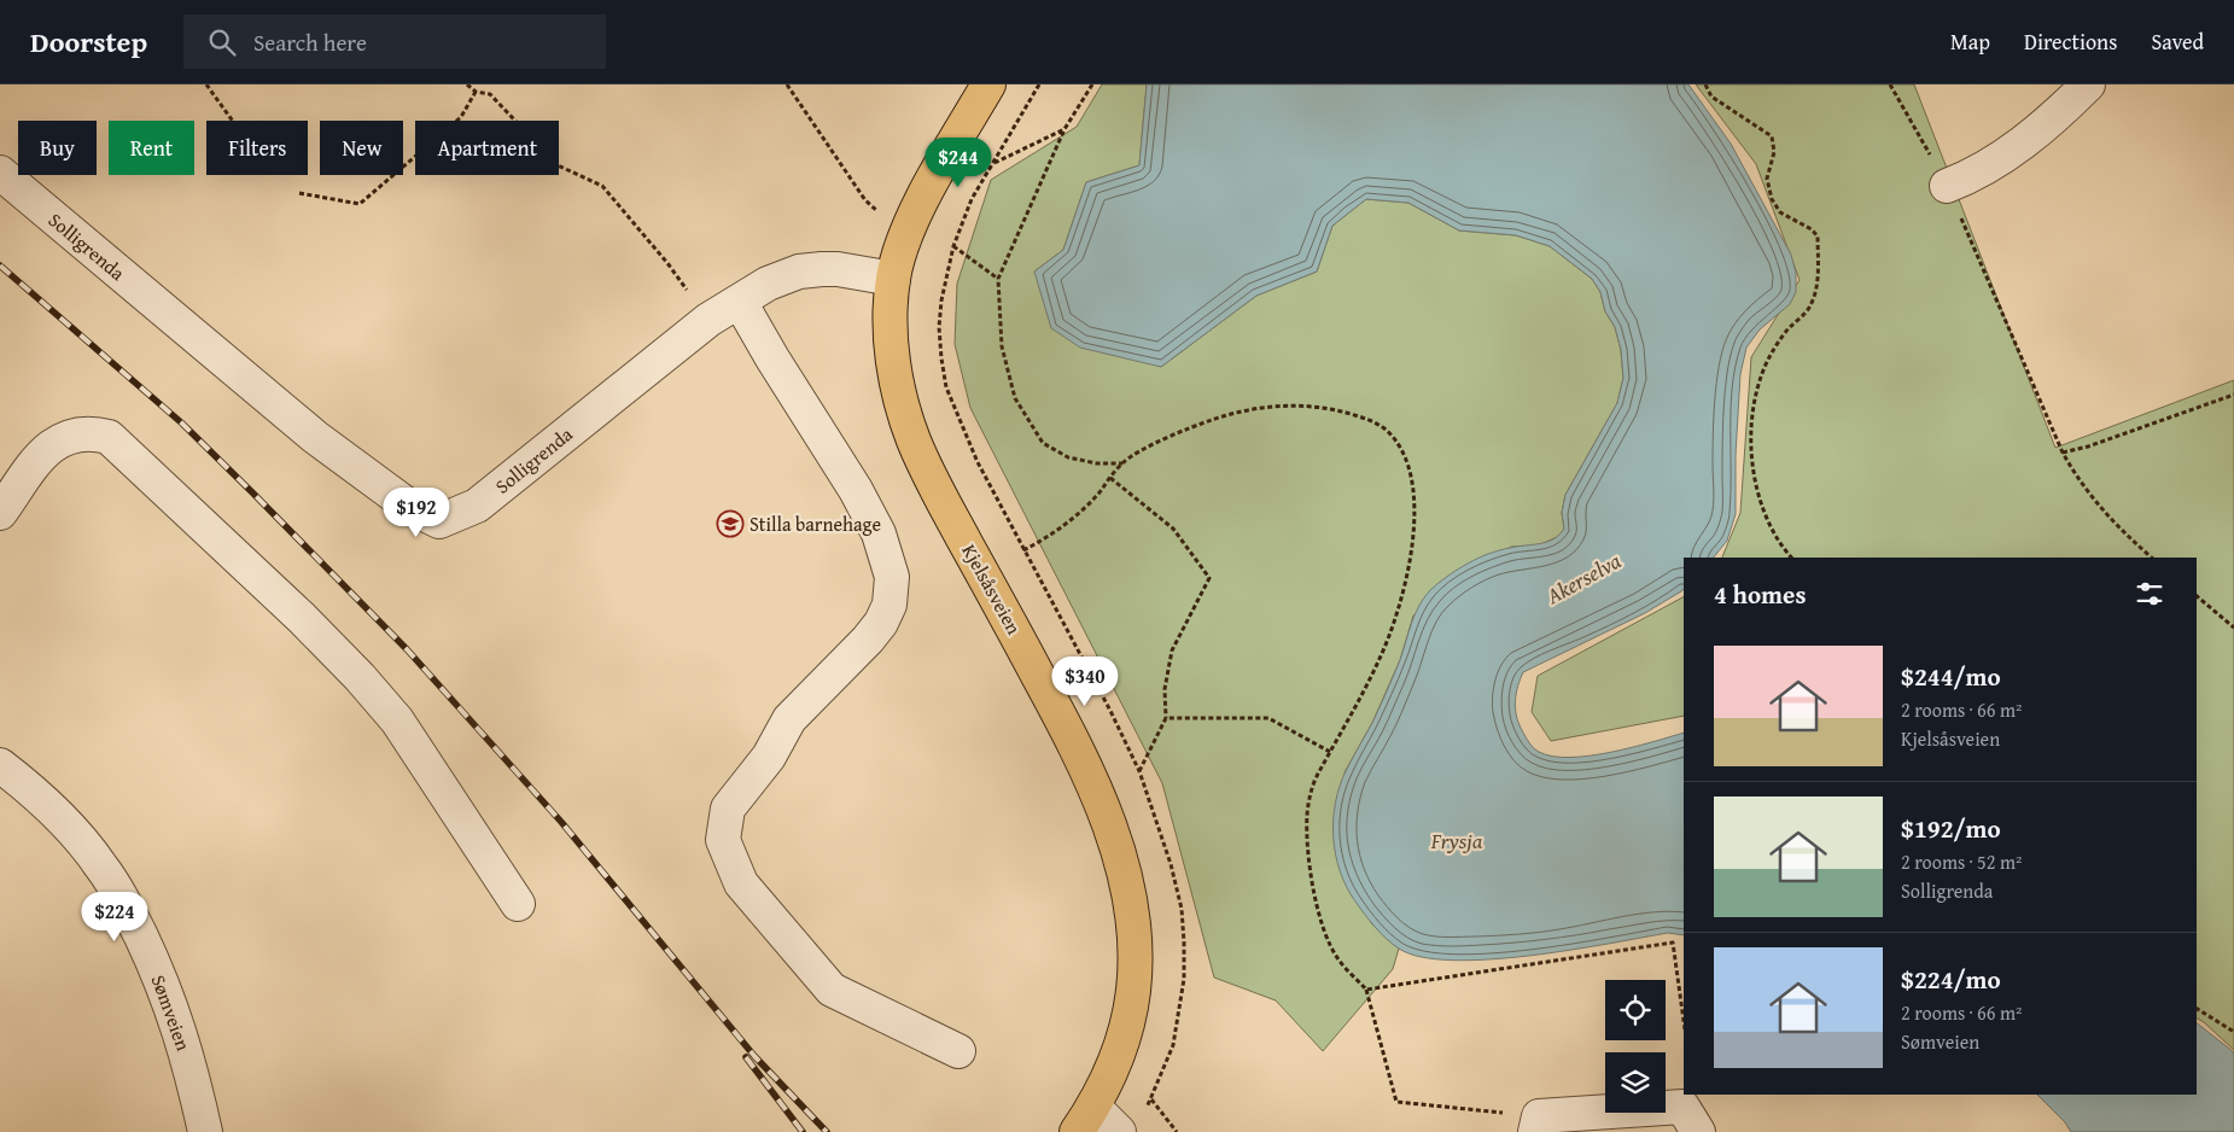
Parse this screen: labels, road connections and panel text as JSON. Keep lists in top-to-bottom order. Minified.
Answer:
{"streets":{"main road":["Kjelsåsveien"],"street":["Solligrenda","Sømveien"]},"crossings":[["Solligrenda","Kjelsåsveien"]],"water":["Akerselva","Frysja"],"places":{"school or university":["Stilla barnehage"]},"page":{"header":"Doorstep","search":"Search here","nav":["Map","Directions","Saved"],"chip":["Buy","Rent","Filters","New","Apartment"],"price":["$244","$192","$340","$224"],"heading":"4 homes","list":[{"name":"$244/mo","note":"2 rooms · 66 m² · Kjelsåsveien"},{"name":"$192/mo","note":"2 rooms · 52 m² · Solligrenda"},{"name":"$224/mo","note":"2 rooms · 66 m² · Sømveien"}]}}
